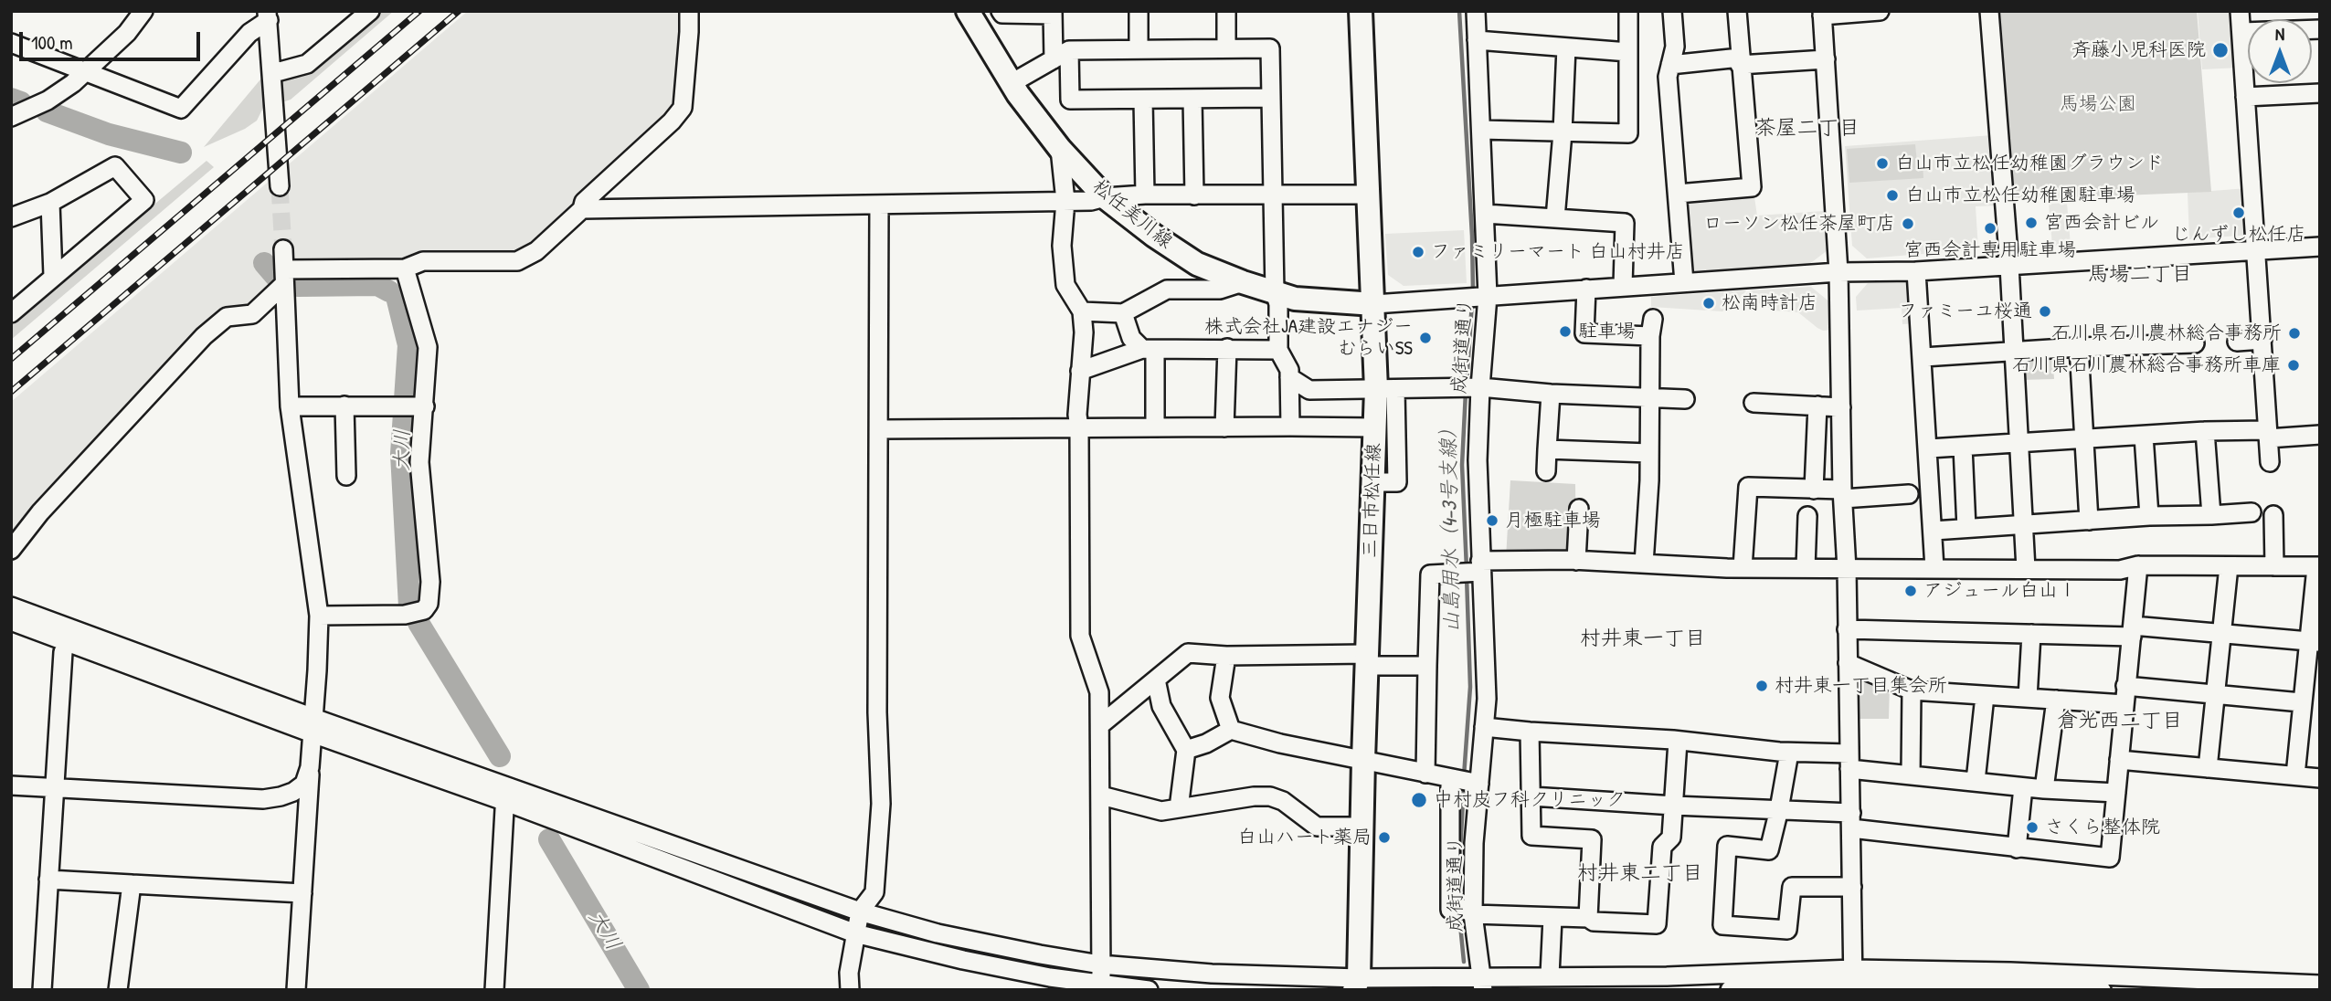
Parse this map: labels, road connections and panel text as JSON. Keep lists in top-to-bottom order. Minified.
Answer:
{"streets":{"main road":["松任美川線","三日市松任線"],"street":["成街道通り"]},"crossings":[["松任美川線","三日市松任線"]],"districts":["茶屋二丁目","馬場二丁目","村井東一丁目","倉光西二丁目","村井東二丁目"],"water":["大川","山島用水（4-3号支線）"],"parks":["馬場公園"],"places":["斉藤小児科医院","白山市立松任幼稚園グラウンド","白山市立松任幼稚園駐車場","じんずし松任店","宮西会計ビル","ローソン松任茶屋町店","宮西会計専用駐車場","ファミリーマート 白山村井店","松南時計店","ファミーユ桜通","駐車場","石川県石川農林総合事務所","株式会社JA建設エナジー むらいSS","石川県石川農林総合事務所車庫","月極駐車場","アジュール白山Ⅰ","村井東一丁目集会所","中村皮フ科クリニック","さくら整体院","白山ハート薬局"],"scale_bar":"100 m","north":"top"}
